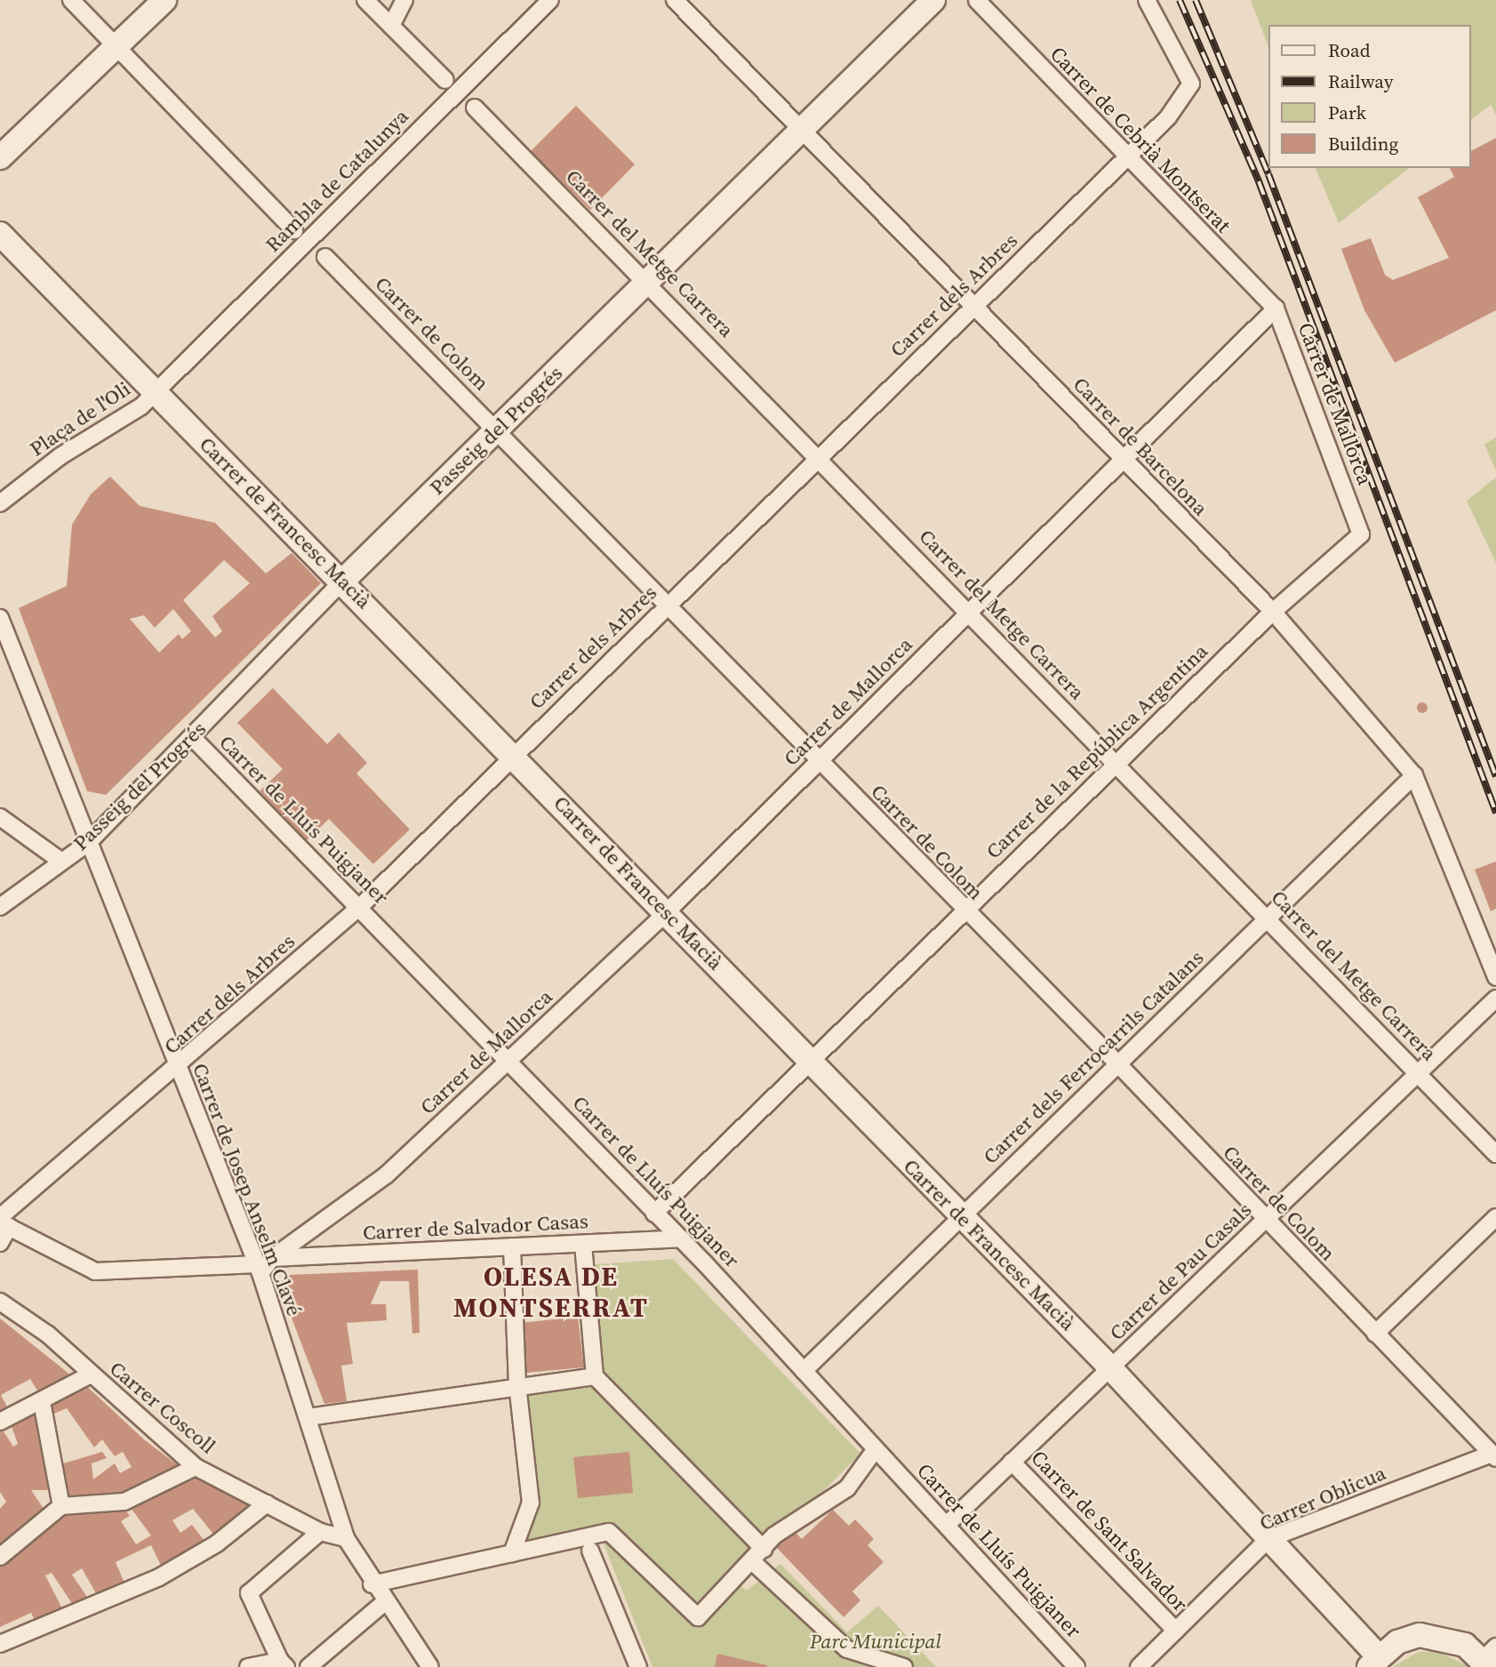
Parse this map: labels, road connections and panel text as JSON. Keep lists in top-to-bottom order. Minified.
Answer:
{"streets":{"street":["Carrer de Cebrià Montserat","Rambla de Catalunya","Carrer del Metge Carrera","Carrer dels Arbres","Carrer de Colom","Carrer de Mallorca","Plaça de l'Oli","Passeig del Progrés","Carrer de Barcelona","Carrer de Francesc Macià","Carrer de la República Argentina","Carrer de Lluís Puigjaner","Carrer dels Ferrocarrils Catalans","Carrer de Josep Anselm Clavé","Carrer de Salvador Casas","Carrer de Pau Casals","Carrer Coscoll","Carrer Oblicua","Carrer de Sant Salvador"]},"crossings":[["Carrer de Cebrià Montserat","Carrer dels Arbres"],["Carrer de Cebrià Montserat","Carrer de Mallorca"],["Rambla de Catalunya","Plaça de l'Oli"],["Rambla de Catalunya","Carrer de Francesc Macià"],["Carrer del Metge Carrera","Carrer dels Arbres"],["Carrer del Metge Carrera","Carrer de Mallorca"],["Carrer del Metge Carrera","Passeig del Progrés"],["Carrer del Metge Carrera","Carrer de la República Argentina"],["Carrer del Metge Carrera","Carrer dels Ferrocarrils Catalans"],["Carrer del Metge Carrera","Carrer de Pau Casals"],["Carrer dels Arbres","Carrer de Colom"],["Carrer dels Arbres","Carrer de Barcelona"],["Carrer dels Arbres","Carrer de Francesc Macià"],["Carrer dels Arbres","Carrer de Lluís Puigjaner"],["Carrer dels Arbres","Carrer de Josep Anselm Clavé"],["Carrer de Colom","Carrer de Mallorca"],["Carrer de Colom","Passeig del Progrés"],["Carrer de Colom","Carrer de la República Argentina"],["Carrer de Colom","Carrer dels Ferrocarrils Catalans"],["Carrer de Colom","Carrer de Pau Casals"],["Carrer de Colom","Carrer Oblicua"],["Carrer de Mallorca","Carrer de Barcelona"],["Carrer de Mallorca","Carrer de Francesc Macià"],["Carrer de Mallorca","Carrer de la República Argentina"],["Carrer de Mallorca","Carrer de Lluís Puigjaner"],["Carrer de Mallorca","Carrer de Josep Anselm Clavé"],["Carrer de Mallorca","Carrer de Salvador Casas"],["Plaça de l'Oli","Carrer de Francesc Macià"],["Passeig del Progrés","Carrer de Barcelona"],["Passeig del Progrés","Carrer de Francesc Macià"],["Passeig del Progrés","Carrer de Lluís Puigjaner"],["Passeig del Progrés","Carrer de Josep Anselm Clavé"],["Carrer de Barcelona","Carrer de la República Argentina"],["Carrer de Barcelona","Carrer dels Ferrocarrils Catalans"],["Carrer de Francesc Macià","Carrer de la República Argentina"],["Carrer de Francesc Macià","Carrer dels Ferrocarrils Catalans"],["Carrer de Francesc Macià","Carrer de Pau Casals"],["Carrer de Francesc Macià","Carrer Oblicua"],["Carrer de la República Argentina","Carrer de Lluís Puigjaner"],["Carrer de Lluís Puigjaner","Carrer dels Ferrocarrils Catalans"],["Carrer de Lluís Puigjaner","Carrer de Salvador Casas"],["Carrer de Lluís Puigjaner","Carrer de Pau Casals"],["Carrer de Josep Anselm Clavé","Carrer Coscoll"],["Carrer de Pau Casals","Carrer de Sant Salvador"],["Carrer Oblicua","Carrer de Sant Salvador"]],"districts":["OLESA DE MONTSERRAT"],"parks":["Parc Municipal"],"legend":["Road","Railway","Park","Building"]}
